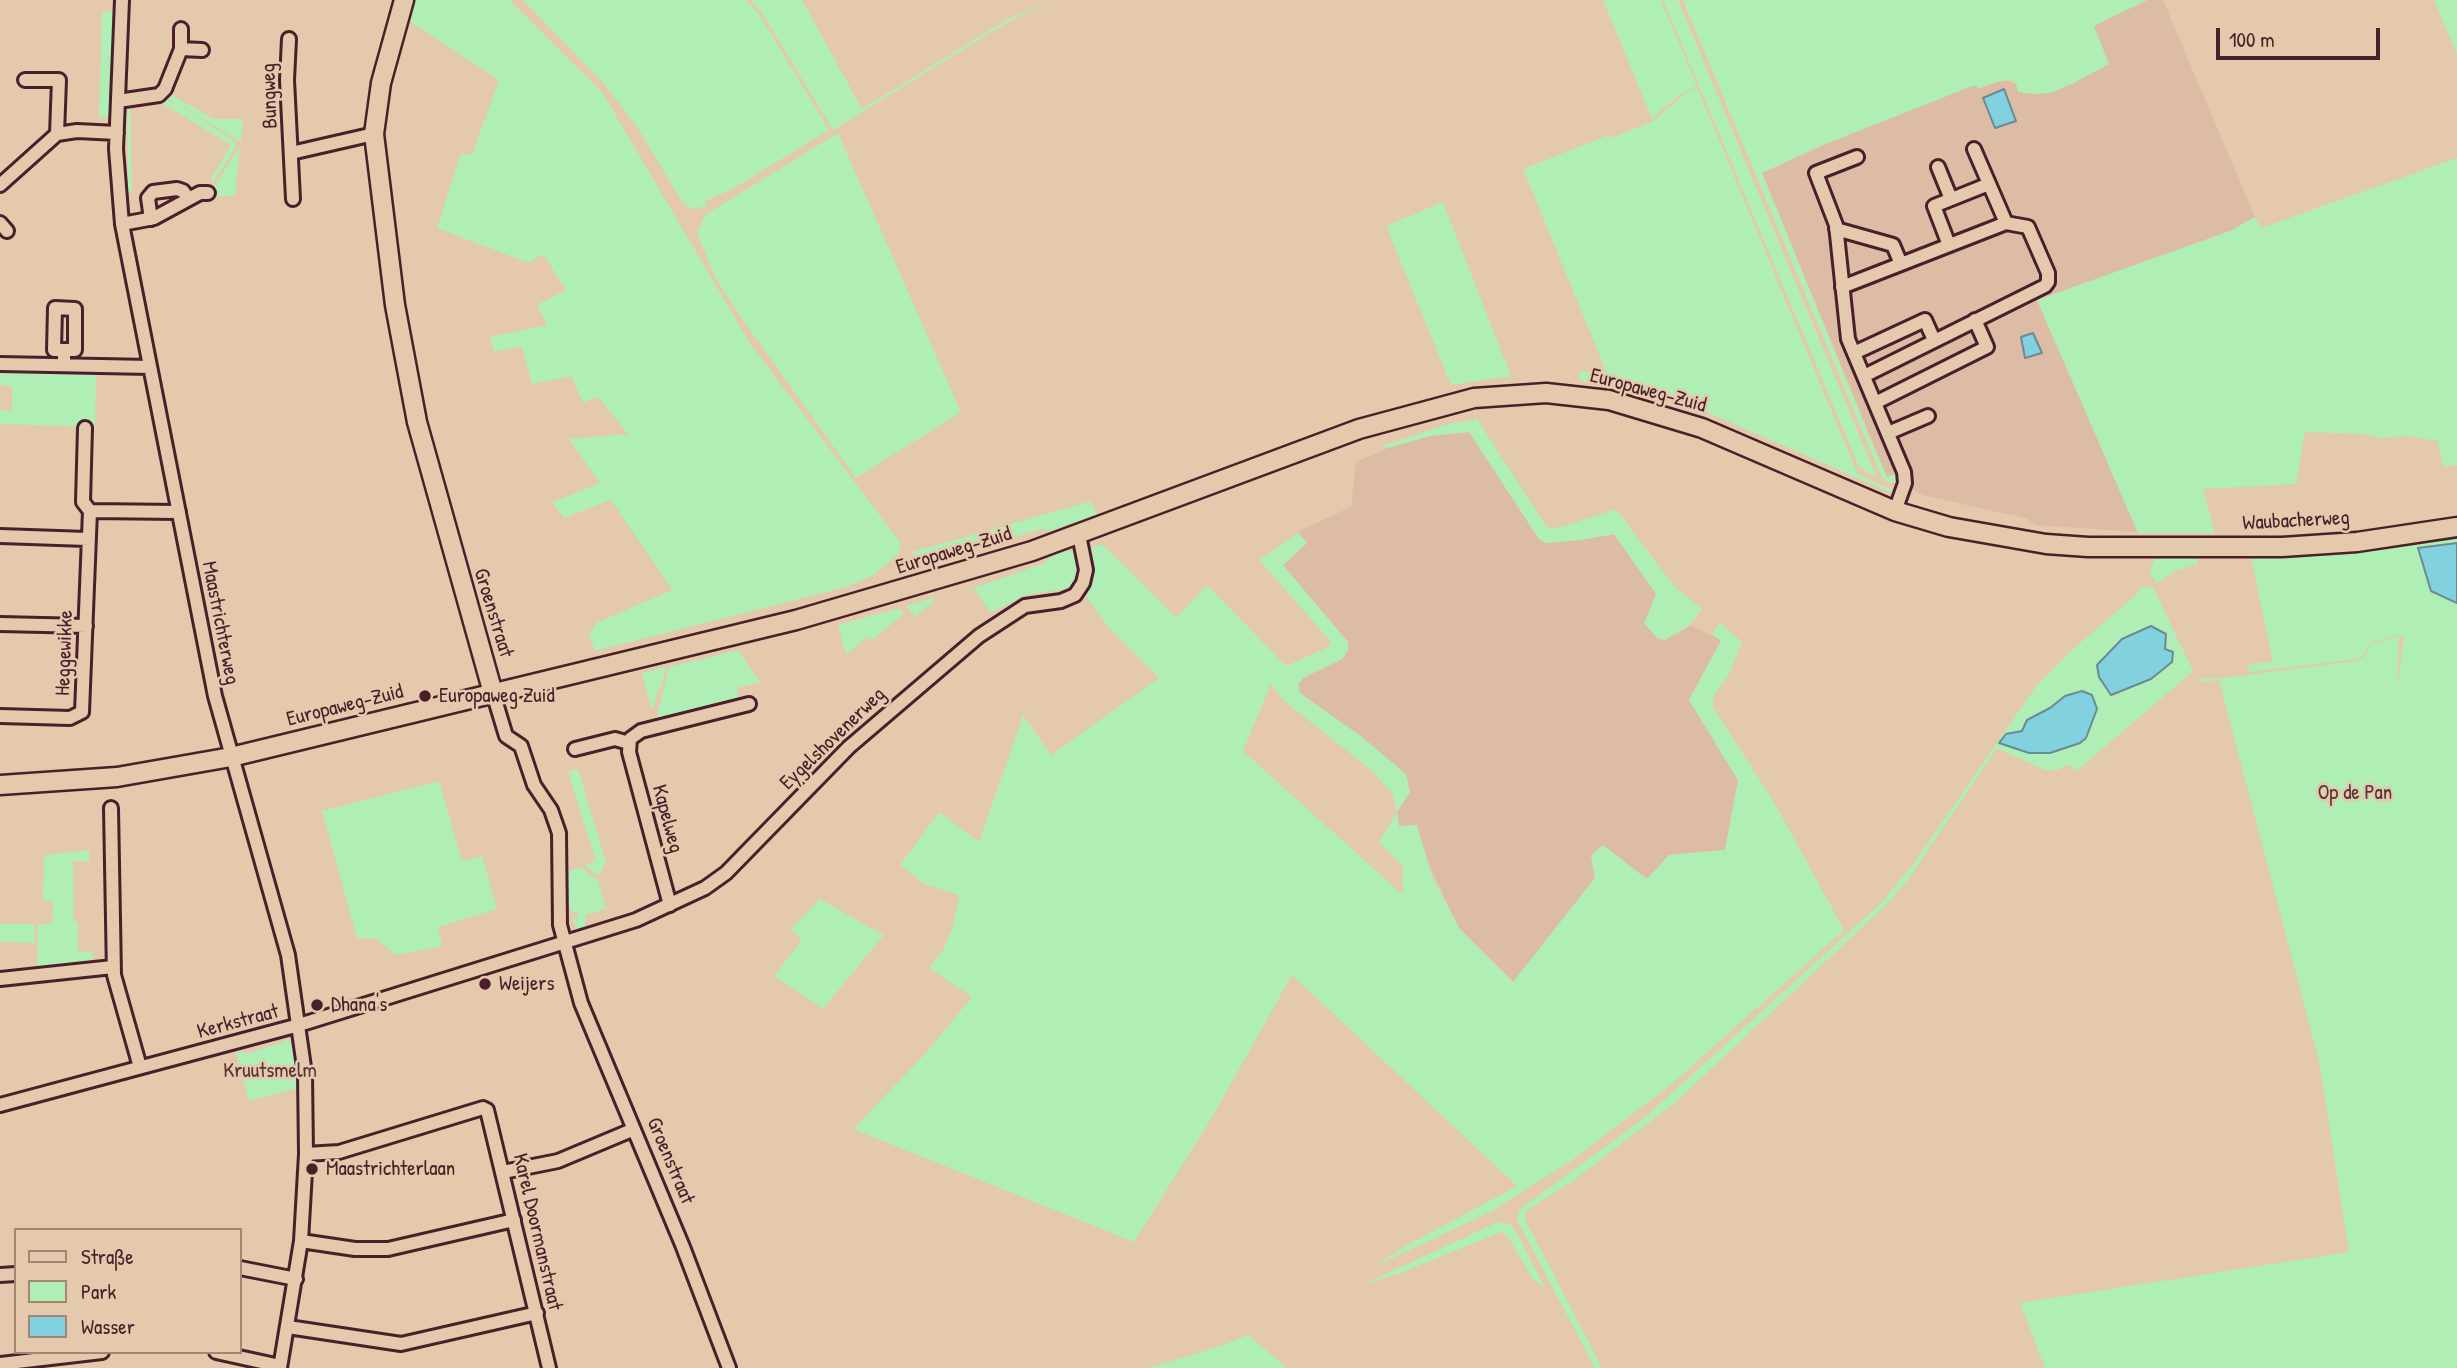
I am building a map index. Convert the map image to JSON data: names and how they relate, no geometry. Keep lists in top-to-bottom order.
{
  "streets": {
    "street": [
      "Bungweg",
      "Europaweg-Zuid",
      "Waubacherweg",
      "Groenstraat",
      "Maastrichterweg",
      "Heggewikke",
      "Eygelshovenerweg",
      "Kapelweg",
      "Kerkstraat",
      "Karel Doormanstraat"
    ]
  },
  "crossings": [
    ["Bungweg", "Groenstraat"],
    ["Europaweg-Zuid", "Waubacherweg"],
    ["Europaweg-Zuid", "Groenstraat"],
    ["Europaweg-Zuid", "Maastrichterweg"],
    ["Europaweg-Zuid", "Eygelshovenerweg"],
    ["Groenstraat", "Eygelshovenerweg"],
    ["Groenstraat", "Kerkstraat"],
    ["Maastrichterweg", "Kerkstraat"],
    ["Eygelshovenerweg", "Kapelweg"],
    ["Eygelshovenerweg", "Kerkstraat"]
  ],
  "parks": ["Op de Pan", "Kruutsmelm"],
  "places": [
    "Europaweg Zuid",
    "Weijers",
    "Dhana's",
    "Maastrichterlaan"
  ],
  "legend": ["Straße", "Park", "Wasser"],
  "scale_bar": "100 m"
}
